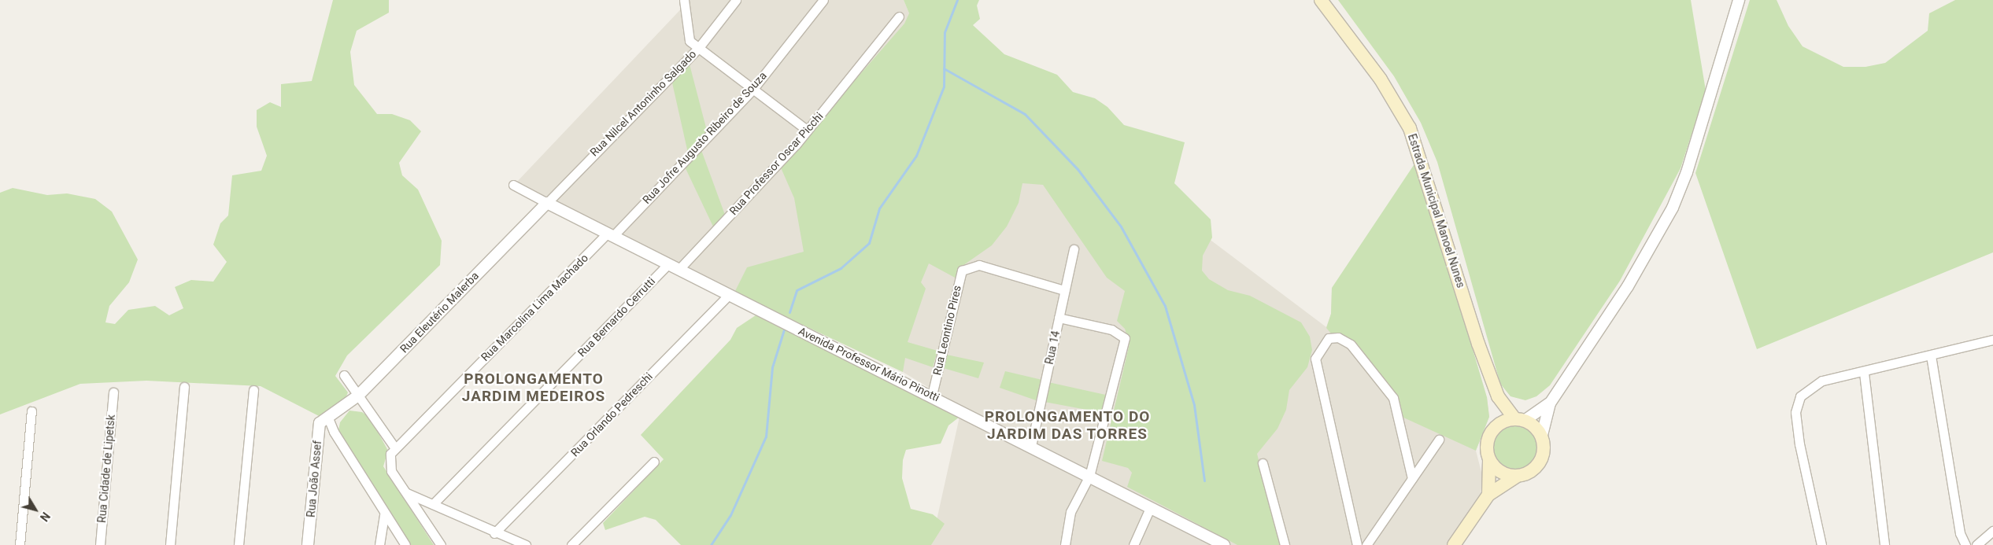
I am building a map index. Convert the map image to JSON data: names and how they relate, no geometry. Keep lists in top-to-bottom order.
{
  "streets": {
    "main road": ["Estrada Municipal Manoel Nunes"],
    "street": [
      "Rua Nilcel Antoninho Salgado",
      "Rua Jofre Augusto Ribeiro de Souza",
      "Rua Professor Oscar Picchi",
      "Rua Marcolina Lima Machado",
      "Rua Eleutério Malerba",
      "Rua Bernardo Cerrutti",
      "Rua Leontino Pires",
      "Rua 14",
      "Avenida Professor Mário Pinotti",
      "Rua Orlando Pedreschi",
      "Rua Cidade de Lipetsk",
      "Rua João Assef"
    ]
  },
  "crossings": [
    ["Rua Nilcel Antoninho Salgado", "Rua Eleutério Malerba"],
    ["Rua Nilcel Antoninho Salgado", "Avenida Professor Mário Pinotti"],
    ["Rua Jofre Augusto Ribeiro de Souza", "Rua Marcolina Lima Machado"],
    ["Rua Jofre Augusto Ribeiro de Souza", "Avenida Professor Mário Pinotti"],
    ["Rua Professor Oscar Picchi", "Avenida Professor Mário Pinotti"],
    ["Rua Marcolina Lima Machado", "Avenida Professor Mário Pinotti"],
    ["Rua Eleutério Malerba", "Avenida Professor Mário Pinotti"],
    ["Rua Eleutério Malerba", "Rua João Assef"],
    ["Rua Bernardo Cerrutti", "Avenida Professor Mário Pinotti"],
    ["Rua Leontino Pires", "Rua 14"],
    ["Rua Leontino Pires", "Avenida Professor Mário Pinotti"],
    ["Rua 14", "Avenida Professor Mário Pinotti"],
    ["Avenida Professor Mário Pinotti", "Rua Orlando Pedreschi"]
  ],
  "districts": ["PROLONGAMENTO JARDIM MEDEIROS", "PROLONGAMENTO DO JARDIM DAS TORRES"],
  "north": "bottom right"
}
